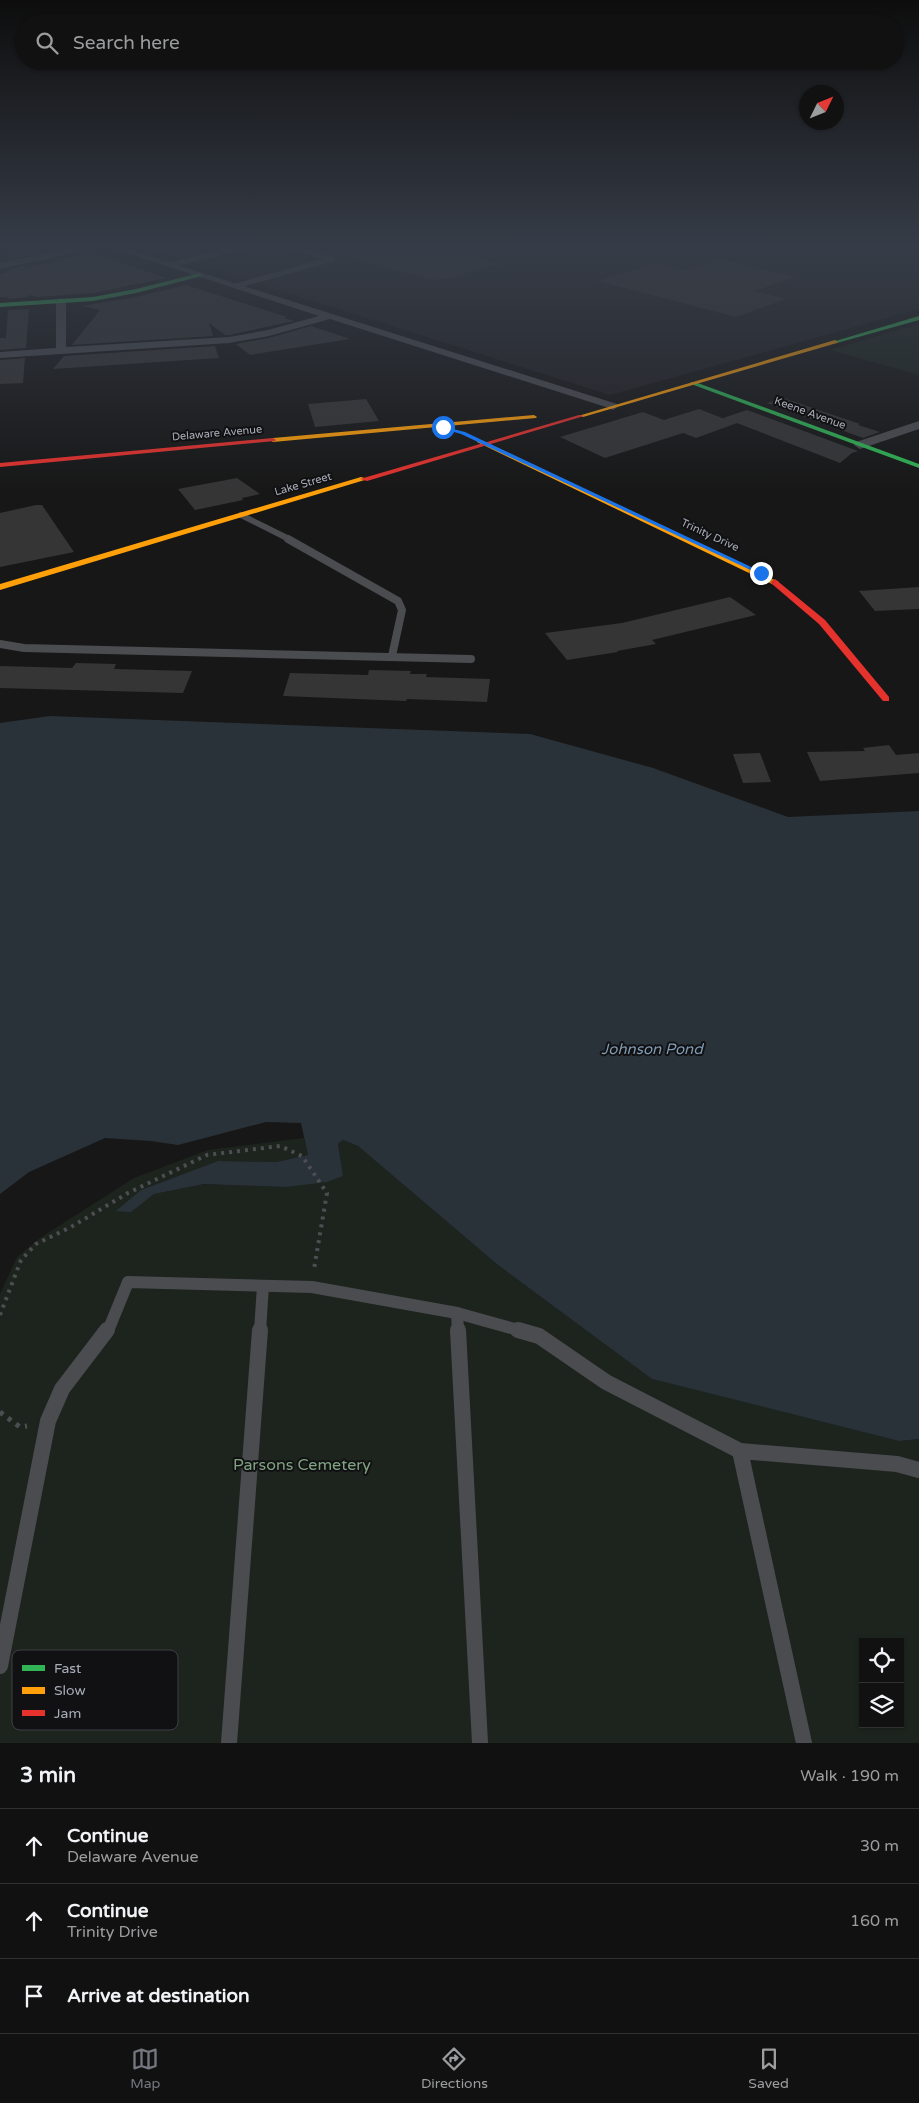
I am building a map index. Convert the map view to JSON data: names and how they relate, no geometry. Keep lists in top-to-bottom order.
{
  "streets": {
    "street": [
      "Keene Avenue",
      "Delaware Avenue",
      "Lake Street",
      "Trinity Drive"
    ]
  },
  "crossings": [
    ["Keene Avenue", "Lake Street"],
    ["Delaware Avenue", "Lake Street"],
    ["Delaware Avenue", "Trinity Drive"],
    ["Lake Street", "Trinity Drive"]
  ],
  "water": ["Johnson Pond"],
  "parks": ["Parsons Cemetery"],
  "legend": ["Fast", "Slow", "Jam"],
  "north": "top right",
  "page": {
    "search": "Search here",
    "heading": ["3 min", "Walk · 190 m"],
    "list": [
      ["Continue", "Delaware Avenue", "30 m"],
      ["Continue", "Trinity Drive", "160 m"],
      "Arrive at destination"
    ],
    "nav": ["Map", "Directions", "Saved"]
  }
}
